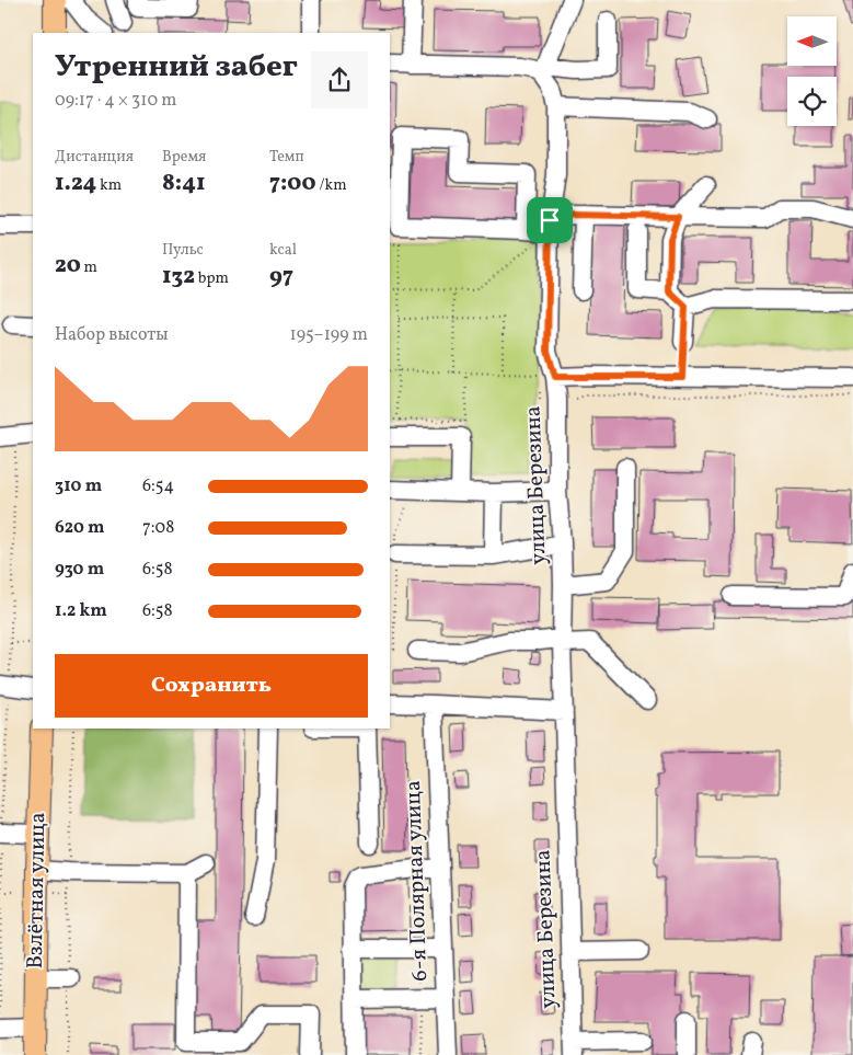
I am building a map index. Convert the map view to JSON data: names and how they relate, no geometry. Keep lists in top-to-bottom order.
{
  "streets": {
    "main road": ["Взлётная улица"],
    "street": ["улица Березина", "6-я Полярная улица"]
  },
  "north": "left",
  "page": {
    "heading": ["Утренний забег", "09:17 · 4 × 310 m"],
    "stats": [
      ["Дистанция", "1.24 km"],
      ["Время", "8:41"],
      ["Темп", "7:00 /km"],
      ["20 m"],
      ["Пульс", "132 bpm"],
      ["kcal", "97"]
    ],
    "chart": ["Набор высоты", "195–199 m"],
    "list": [
      {
        "name": "310 m",
        "note": "6:54"
      },
      {
        "name": "620 m",
        "note": "7:08"
      },
      {
        "name": "930 m",
        "note": "6:58"
      },
      {
        "name": "1.2 km",
        "note": "6:58"
      }
    ],
    "buttons": "Сохранить"
  }
}
